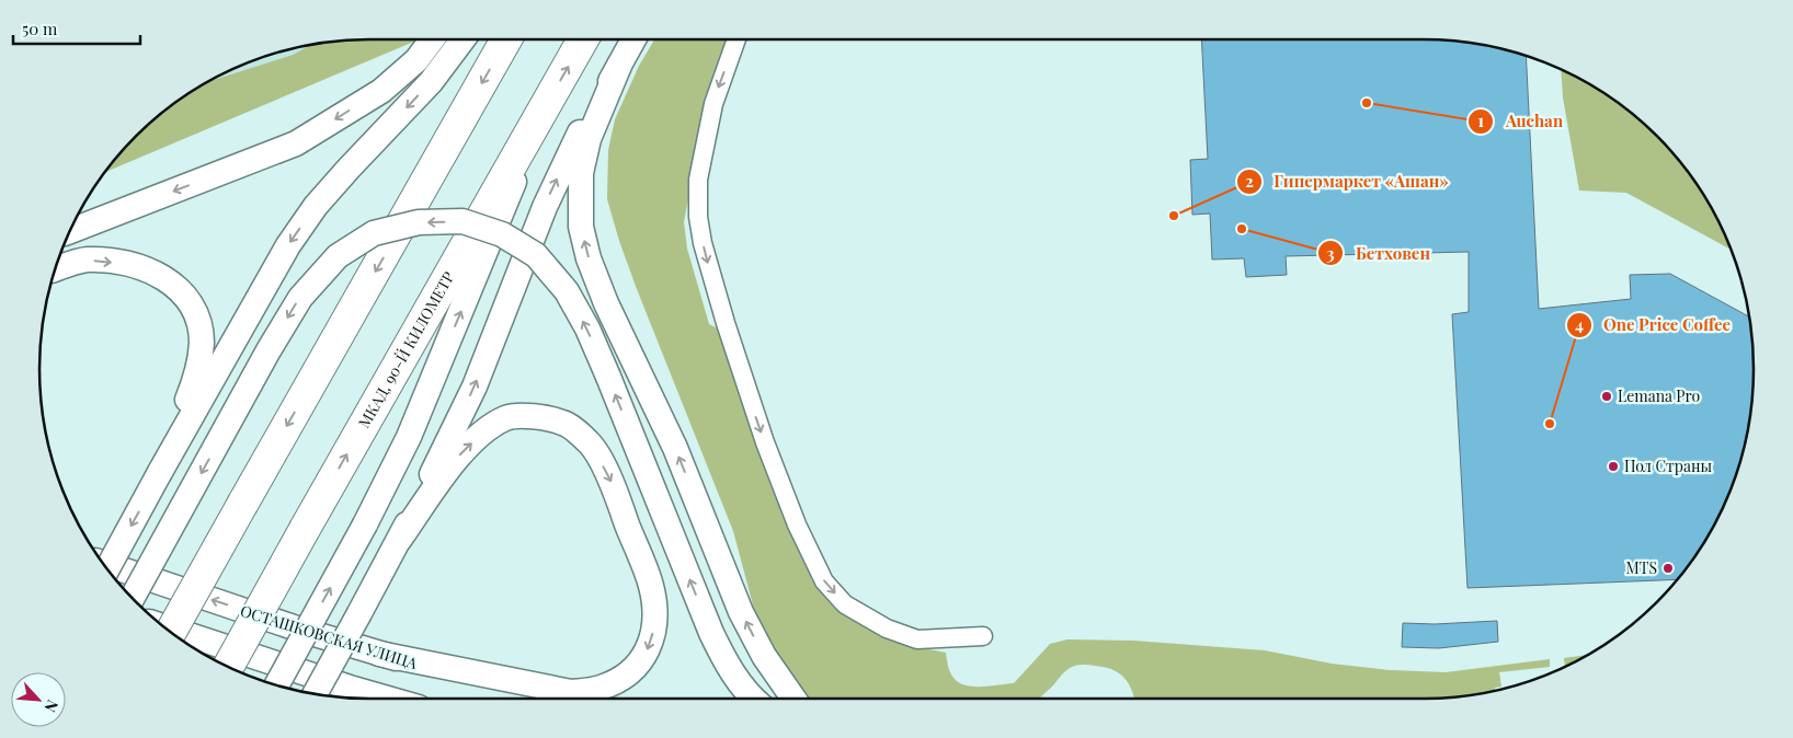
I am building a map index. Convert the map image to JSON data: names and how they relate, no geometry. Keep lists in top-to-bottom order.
{
  "streets": {
    "highway": ["МКАД, 90-Й КИЛОМЕТР"],
    "main road": ["ОСТАШКОВСКАЯ УЛИЦА"]
  },
  "places": [
    "Auchan",
    "Гипермаркет «Ашан»",
    "Бетховен",
    "Lemana Pro",
    "One Price Coffee",
    "Пол Страны",
    "MTS"
  ],
  "scale_bar": "50 m",
  "north": "bottom right"
}
